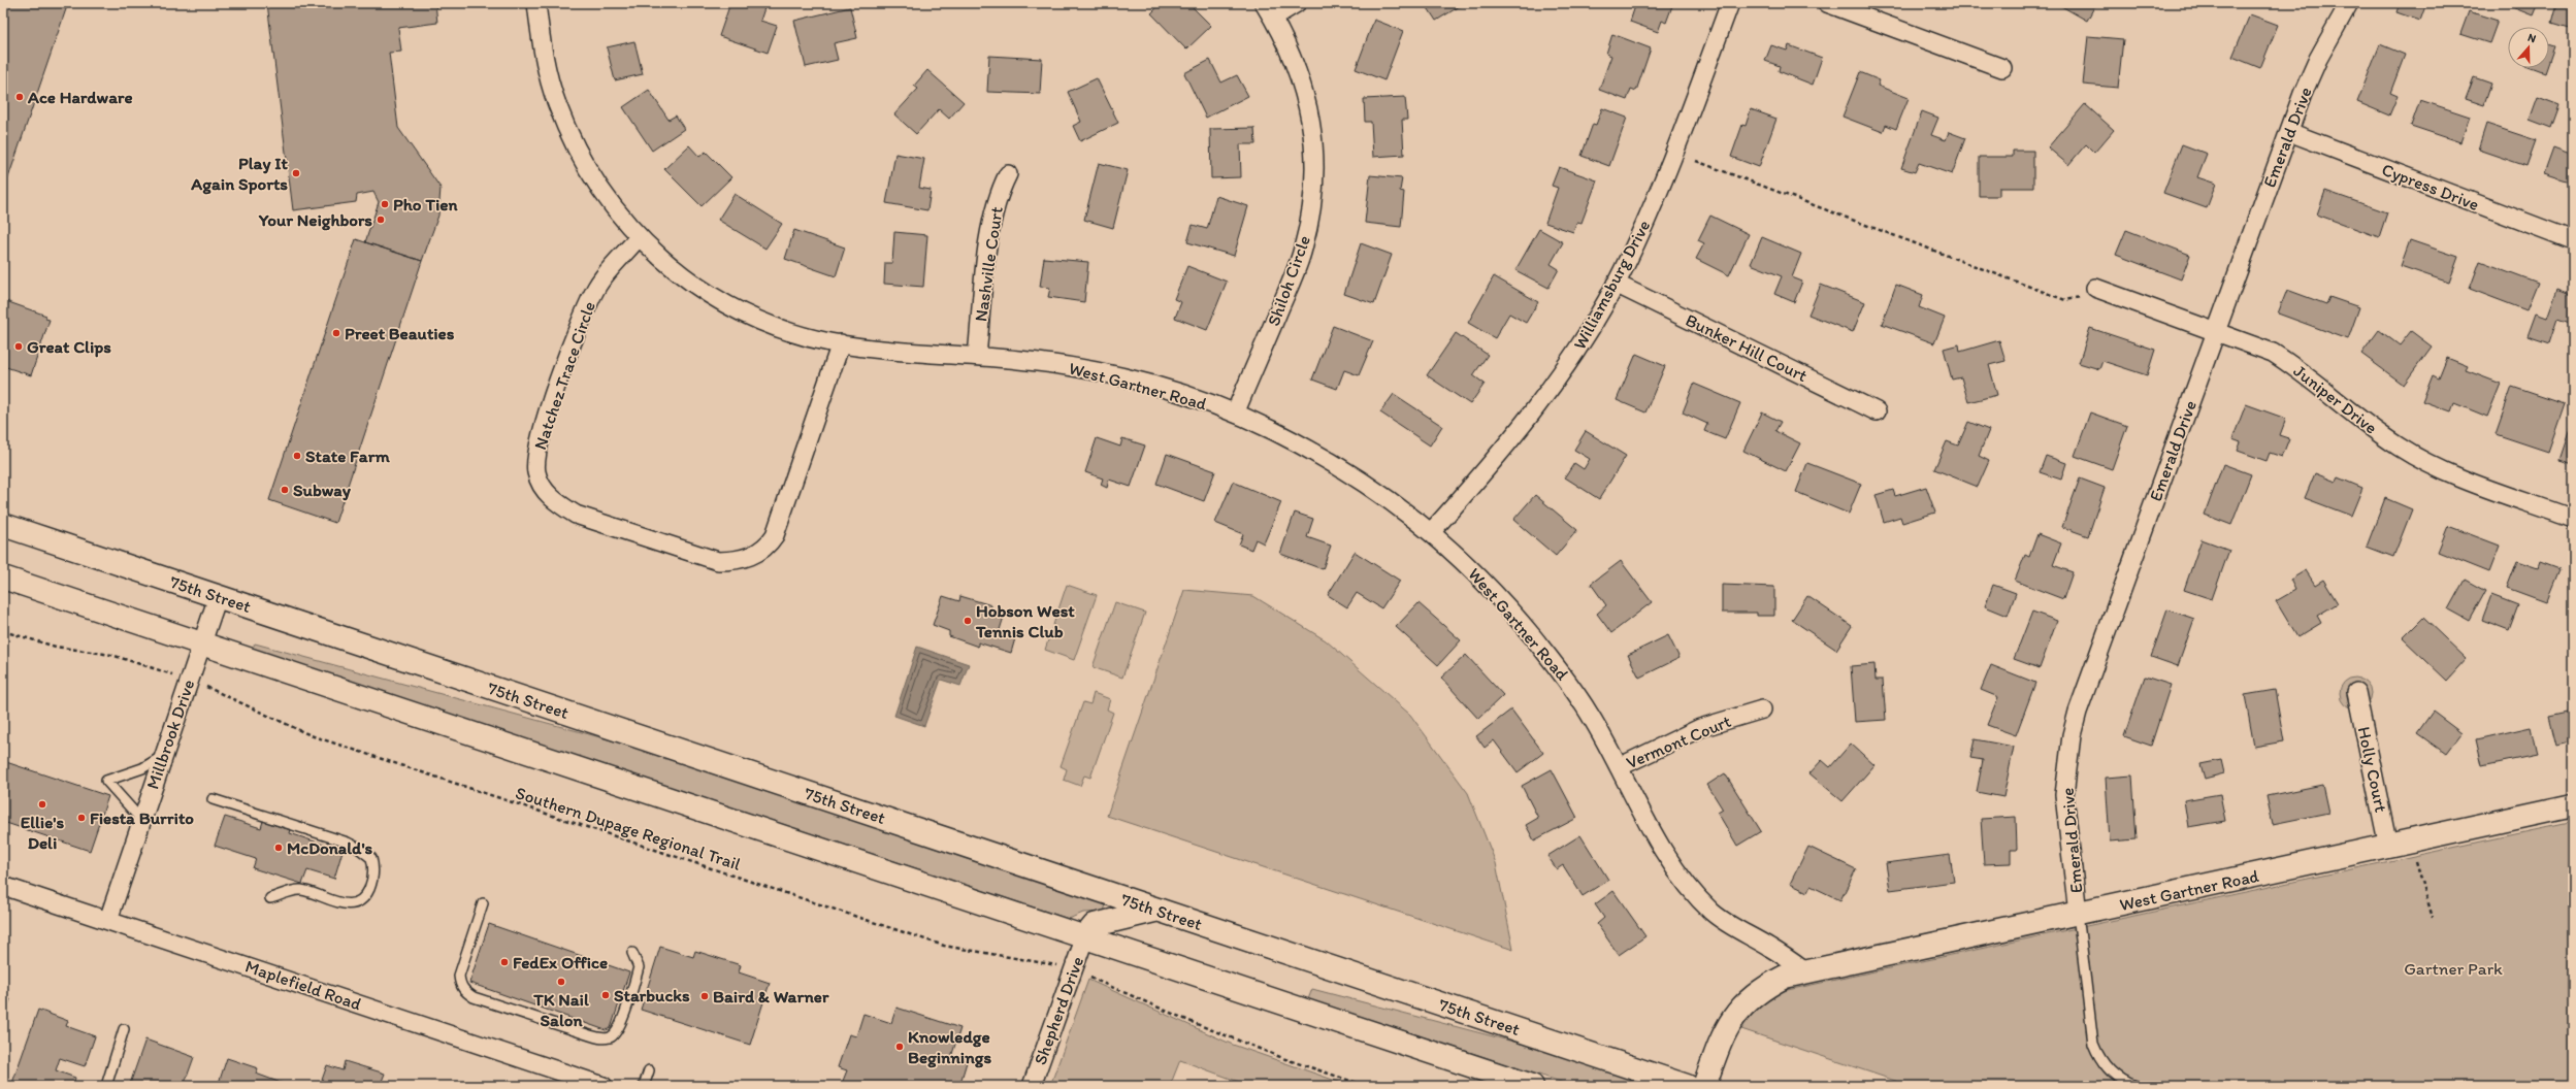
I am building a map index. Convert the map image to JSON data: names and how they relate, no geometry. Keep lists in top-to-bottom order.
{
  "streets": {
    "main road": ["West Gartner Road", "75th Street"],
    "street": [
      "Emerald Drive",
      "Cypress Drive",
      "Nashville Court",
      "Shiloh Circle",
      "Williamsburg Drive",
      "Bunker Hill Court",
      "Natchez Trace Circle",
      "Juniper Drive",
      "Millbrook Drive",
      "Vermont Court",
      "Holly Court",
      "Maplefield Road",
      "Shepherd Drive"
    ],
    "path": ["Southern Dupage Regional Trail"]
  },
  "crossings": [
    ["Emerald Drive", "Cypress Drive"],
    ["Emerald Drive", "West Gartner Road"],
    ["Emerald Drive", "Juniper Drive"],
    ["Nashville Court", "West Gartner Road"],
    ["Shiloh Circle", "West Gartner Road"],
    ["Williamsburg Drive", "Bunker Hill Court"],
    ["Williamsburg Drive", "West Gartner Road"],
    ["Natchez Trace Circle", "West Gartner Road"],
    ["West Gartner Road", "Vermont Court"],
    ["West Gartner Road", "Holly Court"],
    ["75th Street", "Millbrook Drive"],
    ["Millbrook Drive", "Maplefield Road"]
  ],
  "parks": ["Gartner Park"],
  "places": [
    "Ace Hardware",
    "Play It Again Sports",
    "Pho Tien",
    "Your Neighbors",
    "Preet Beauties",
    "Great Clips",
    "State Farm",
    "Subway",
    "Hobson West Tennis Club",
    "Ellie's Deli",
    "Fiesta Burrito",
    "McDonald's",
    "FedEx Office",
    "TK Nail Salon",
    "Starbucks",
    "Baird & Warner",
    "Knowledge Beginnings"
  ],
  "north": "top"
}
